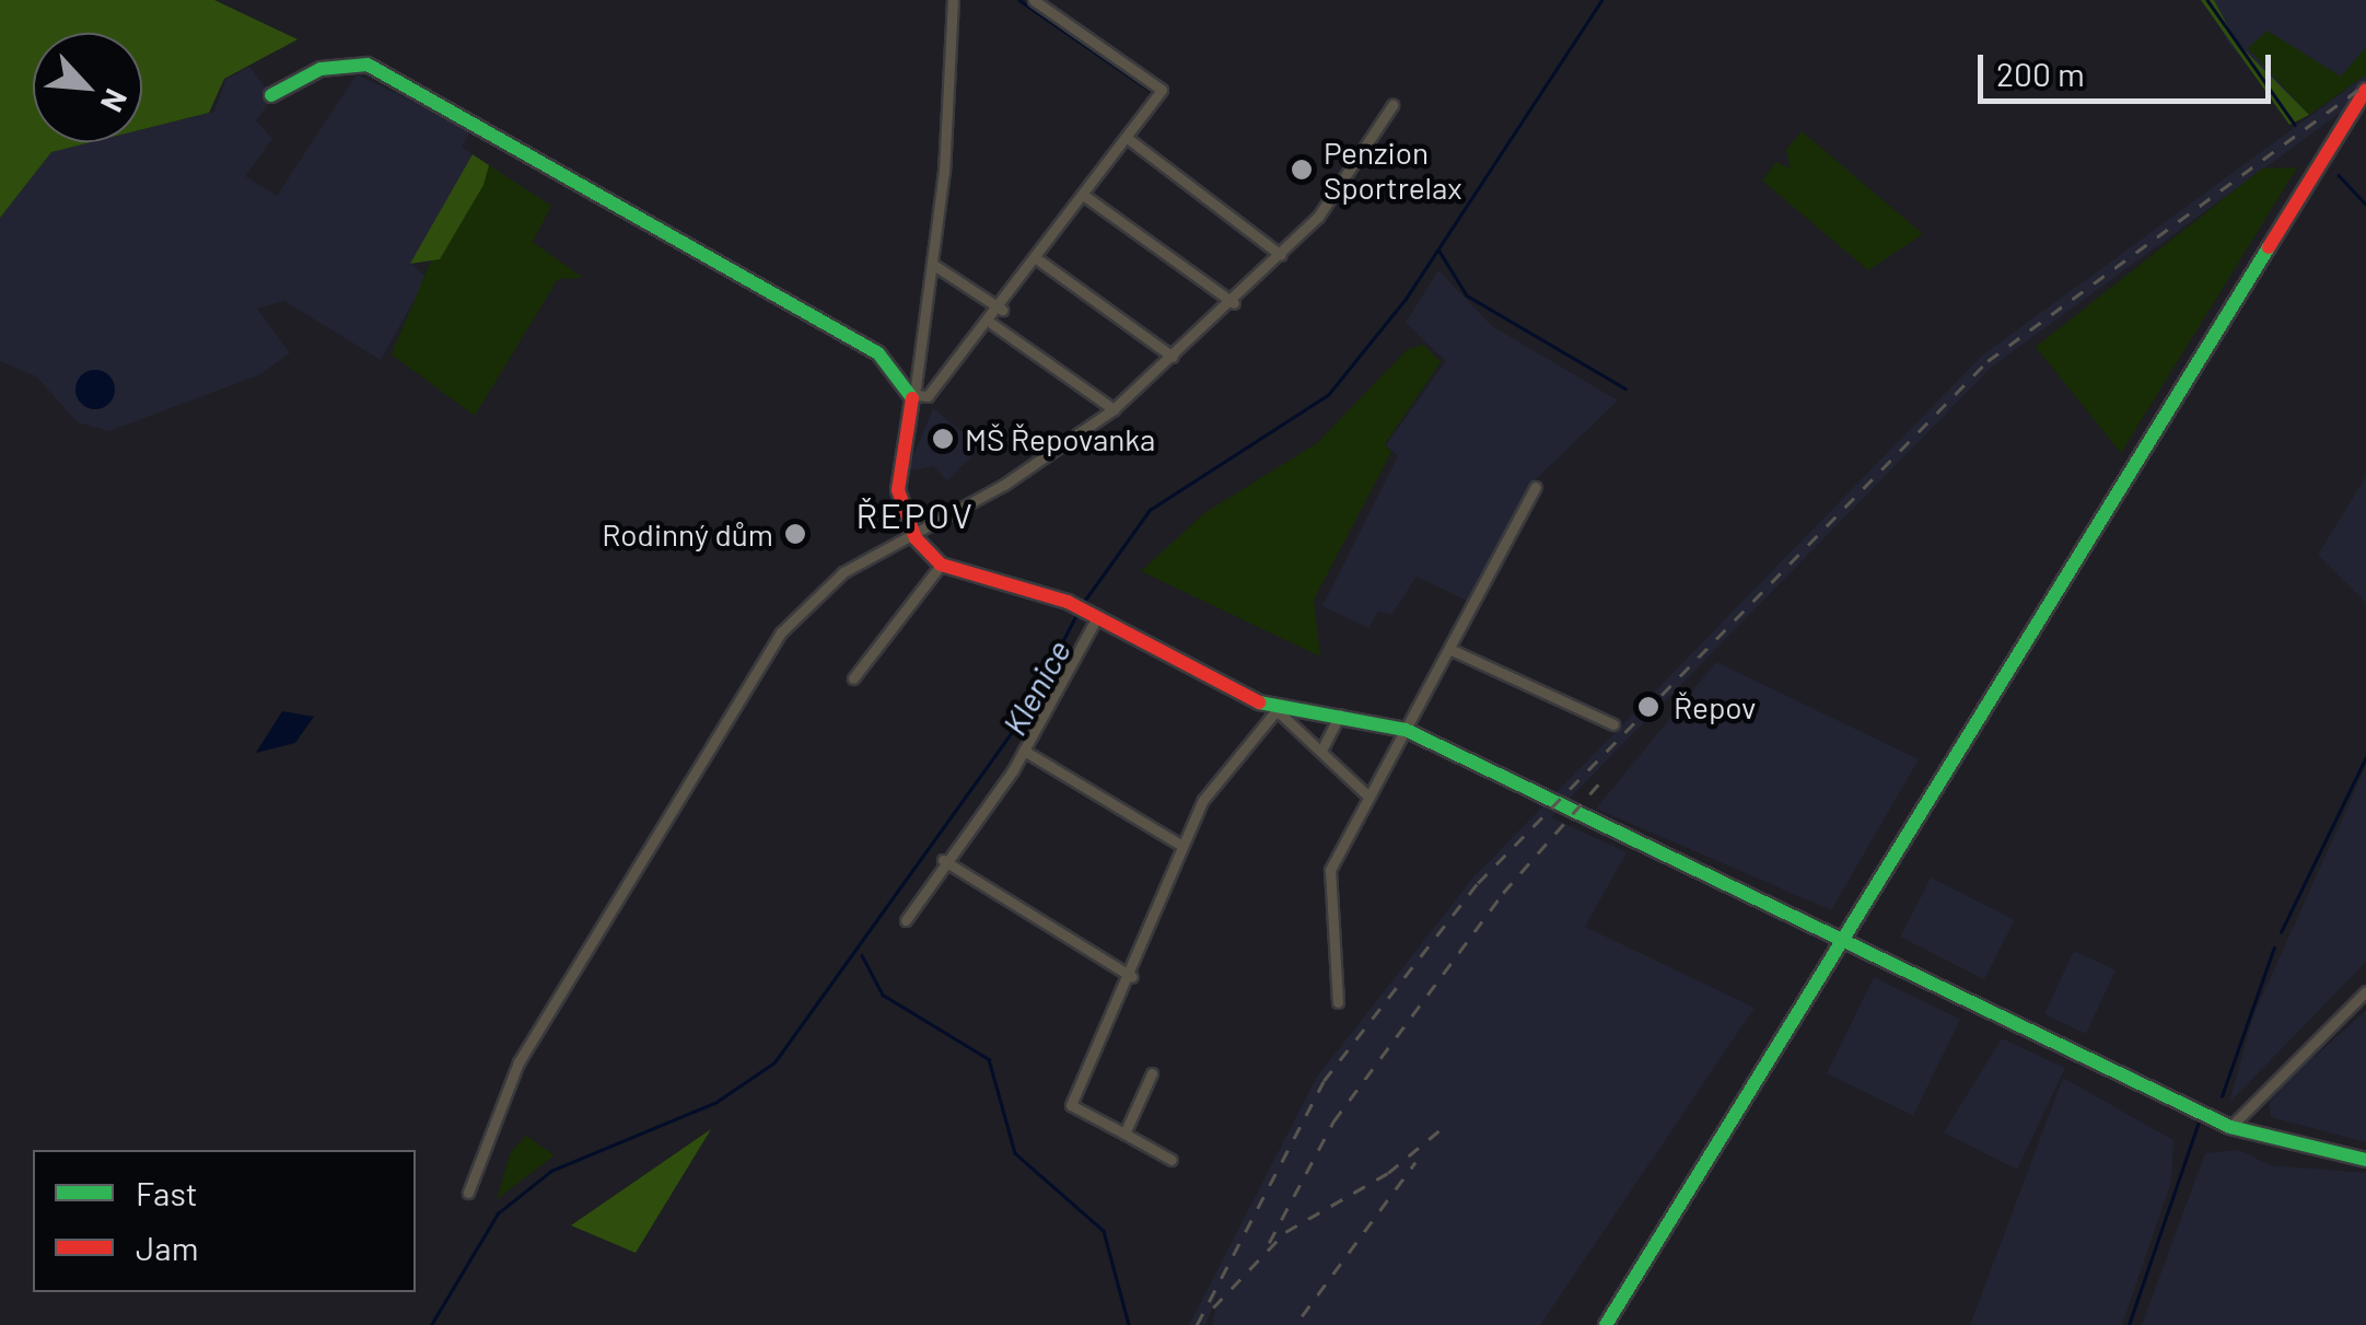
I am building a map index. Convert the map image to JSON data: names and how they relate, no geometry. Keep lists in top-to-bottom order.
{
  "districts": ["ŘEPOV"],
  "water": ["Klenice"],
  "places": [
    "Penzion Sportrelax",
    "MŠ Řepovanka",
    "Rodinný dům",
    "Řepov"
  ],
  "legend": ["Fast", "Jam"],
  "scale_bar": "200 m",
  "north": "bottom right"
}
